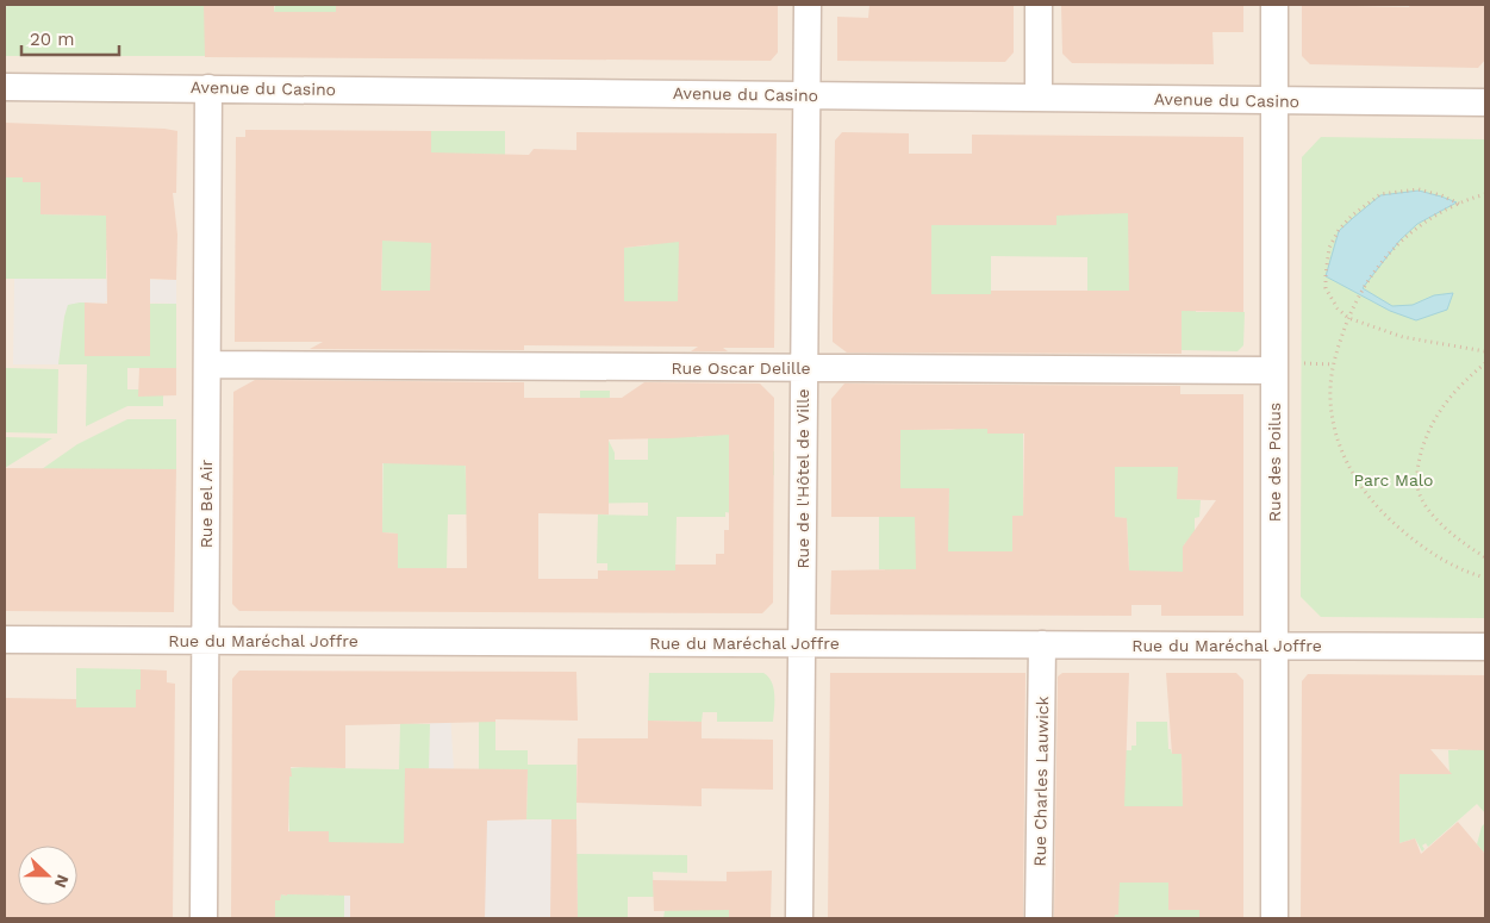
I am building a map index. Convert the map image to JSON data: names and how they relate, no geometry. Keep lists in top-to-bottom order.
{
  "streets": {
    "street": [
      "Avenue du Casino",
      "Rue Oscar Delille",
      "Rue des Poilus",
      "Rue de l'Hôtel de Ville",
      "Rue Bel Air",
      "Rue du Maréchal Joffre",
      "Rue Charles Lauwick"
    ]
  },
  "crossings": [
    ["Avenue du Casino", "Rue des Poilus"],
    ["Avenue du Casino", "Rue de l'Hôtel de Ville"],
    ["Avenue du Casino", "Rue Bel Air"],
    ["Rue Oscar Delille", "Rue des Poilus"],
    ["Rue Oscar Delille", "Rue de l'Hôtel de Ville"],
    ["Rue Oscar Delille", "Rue Bel Air"],
    ["Rue des Poilus", "Rue du Maréchal Joffre"],
    ["Rue de l'Hôtel de Ville", "Rue du Maréchal Joffre"],
    ["Rue Bel Air", "Rue du Maréchal Joffre"],
    ["Rue du Maréchal Joffre", "Rue Charles Lauwick"]
  ],
  "parks": ["Parc Malo"],
  "scale_bar": "20 m",
  "north": "right"
}
